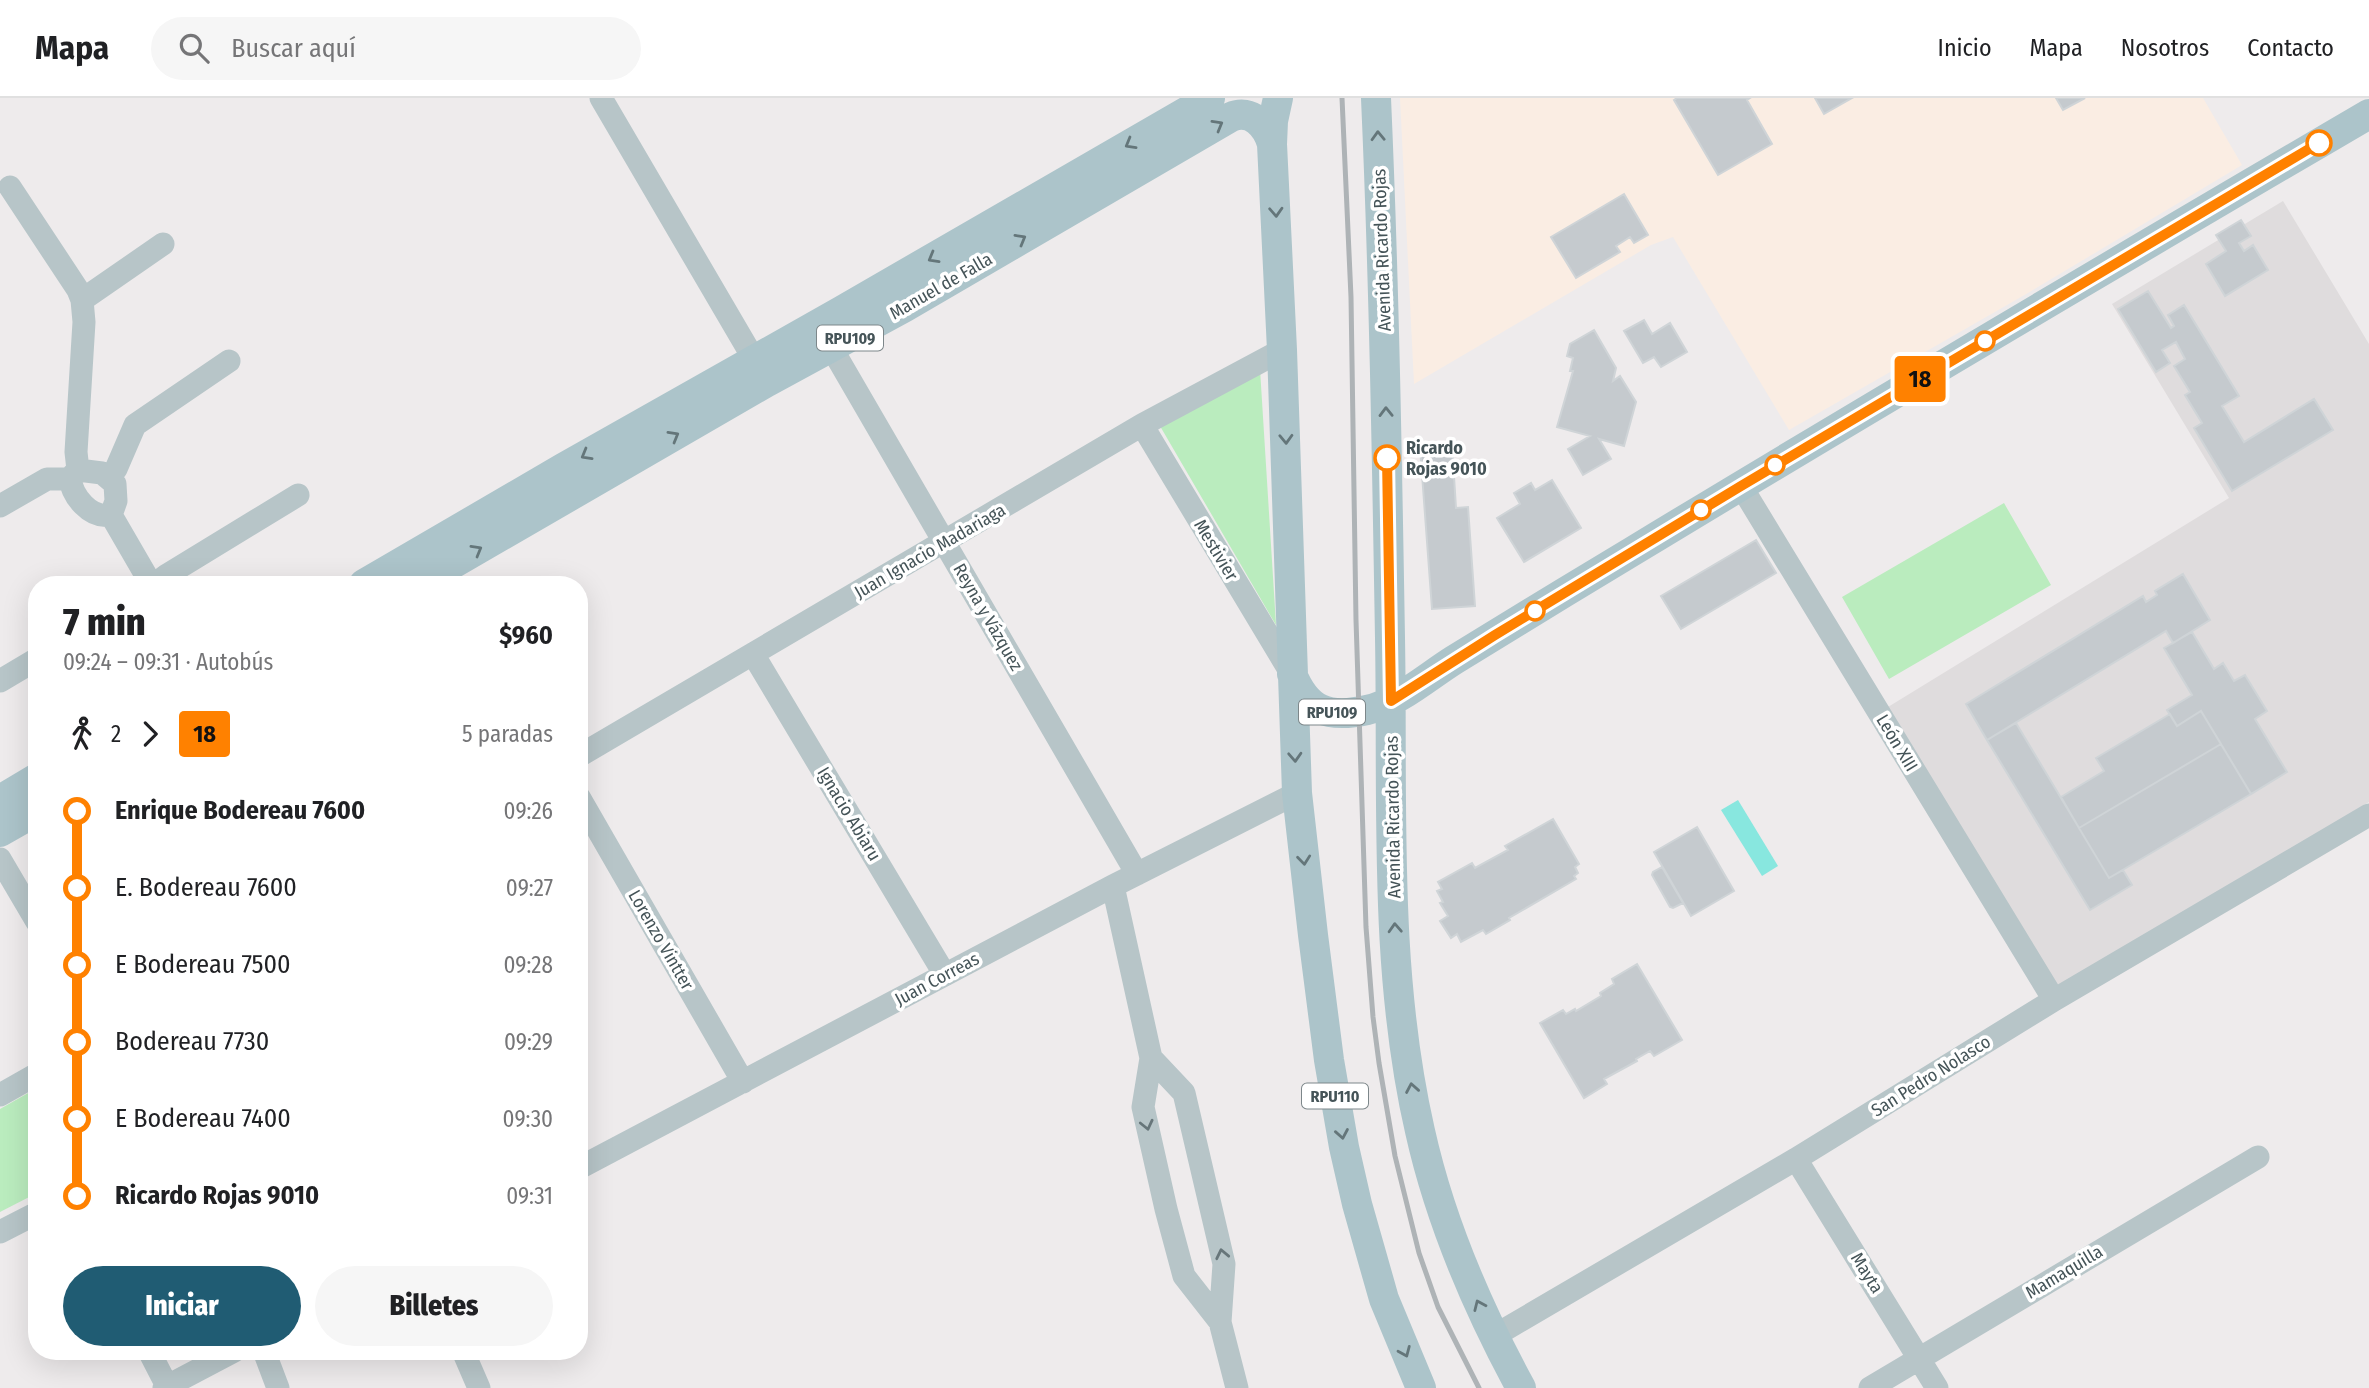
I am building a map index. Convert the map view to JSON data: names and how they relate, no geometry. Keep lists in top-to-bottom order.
{
  "streets": {
    "main road": [
      "Avenida Ricardo Rojas",
      "Manuel de Falla",
      "RPU109",
      "RPU110"
    ],
    "street": [
      "Mestivier",
      "Juan Ignacio Madariaga",
      "Reyna y Vázquez",
      "León XIII",
      "Ignacio Abiaru",
      "Lorenzo Vintter",
      "Juan Correas",
      "San Pedro Nolasco",
      "Mamaquilla",
      "Mayta"
    ]
  },
  "crossings": [
    ["Avenida Ricardo Rojas", "RPU109"],
    ["Avenida Ricardo Rojas", "San Pedro Nolasco"],
    ["Manuel de Falla", "RPU109"],
    ["Manuel de Falla", "Reyna y Vázquez"],
    ["RPU109", "Mestivier"],
    ["RPU109", "Juan Ignacio Madariaga"],
    ["RPU109", "León XIII"],
    ["RPU109", "RPU110"],
    ["Mestivier", "Juan Ignacio Madariaga"],
    ["Mestivier", "RPU110"],
    ["Juan Ignacio Madariaga", "Reyna y Vázquez"],
    ["Juan Ignacio Madariaga", "Ignacio Abiaru"],
    ["Reyna y Vázquez", "Juan Correas"],
    ["León XIII", "San Pedro Nolasco"],
    ["Ignacio Abiaru", "Juan Correas"],
    ["Lorenzo Vintter", "Juan Correas"],
    ["Juan Correas", "RPU110"],
    ["San Pedro Nolasco", "Mayta"],
    ["Mamaquilla", "Mayta"]
  ],
  "places": ["Ricardo Rojas 9010"],
  "lines": ["bus line 18"],
  "page": {
    "header": "Mapa",
    "search": "Buscar aquí",
    "nav": [
      "Inicio",
      "Mapa",
      "Nosotros",
      "Contacto"
    ],
    "on_map": "18",
    "heading": ["7 min", "09:24 – 09:31 · Autobús", "$960"],
    "legs": ["2", "18", "5 paradas"],
    "list": [
      {
        "name": "Enrique Bodereau 7600",
        "value": "09:26"
      },
      {
        "name": "E. Bodereau 7600",
        "value": "09:27"
      },
      {
        "name": "E Bodereau 7500",
        "value": "09:28"
      },
      {
        "name": "Bodereau 7730",
        "value": "09:29"
      },
      {
        "name": "E Bodereau 7400",
        "value": "09:30"
      },
      {
        "name": "Ricardo Rojas 9010",
        "value": "09:31"
      }
    ],
    "buttons": ["Iniciar", "Billetes"]
  }
}
